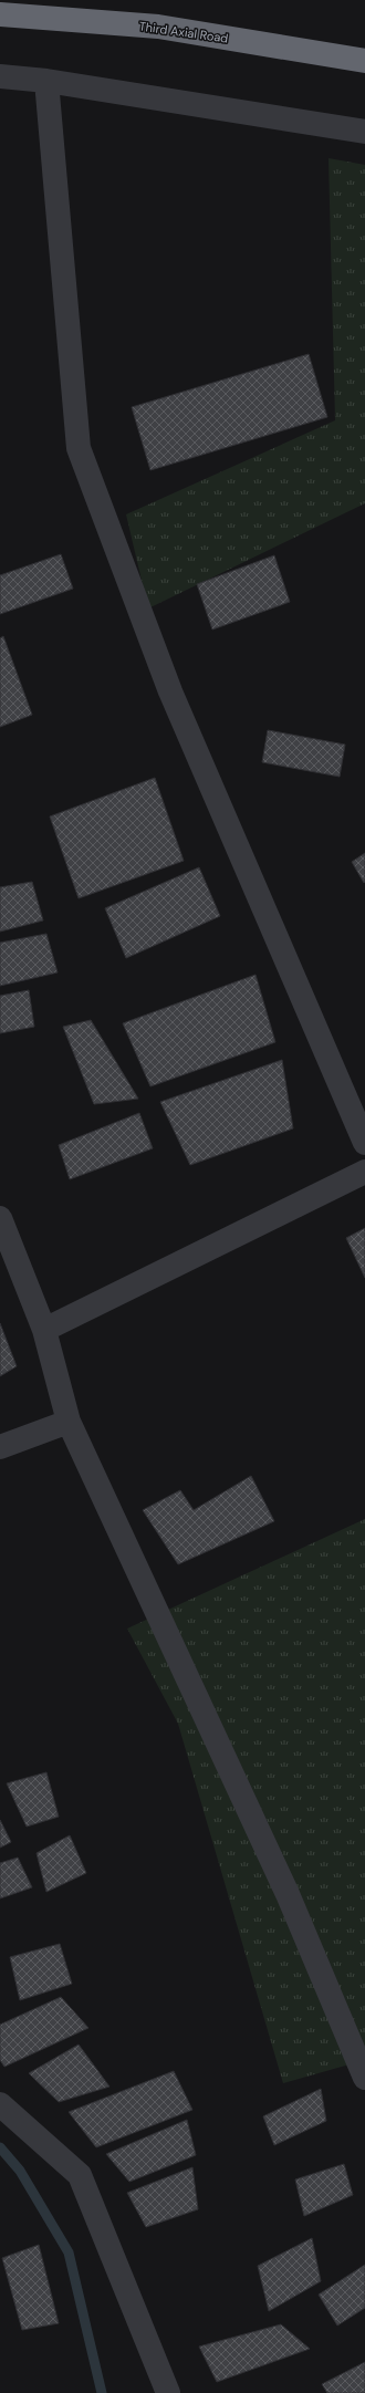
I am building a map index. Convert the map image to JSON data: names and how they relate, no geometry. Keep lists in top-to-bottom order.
{
  "streets": {
    "highway": ["Third Axial Road"]
  }
}
